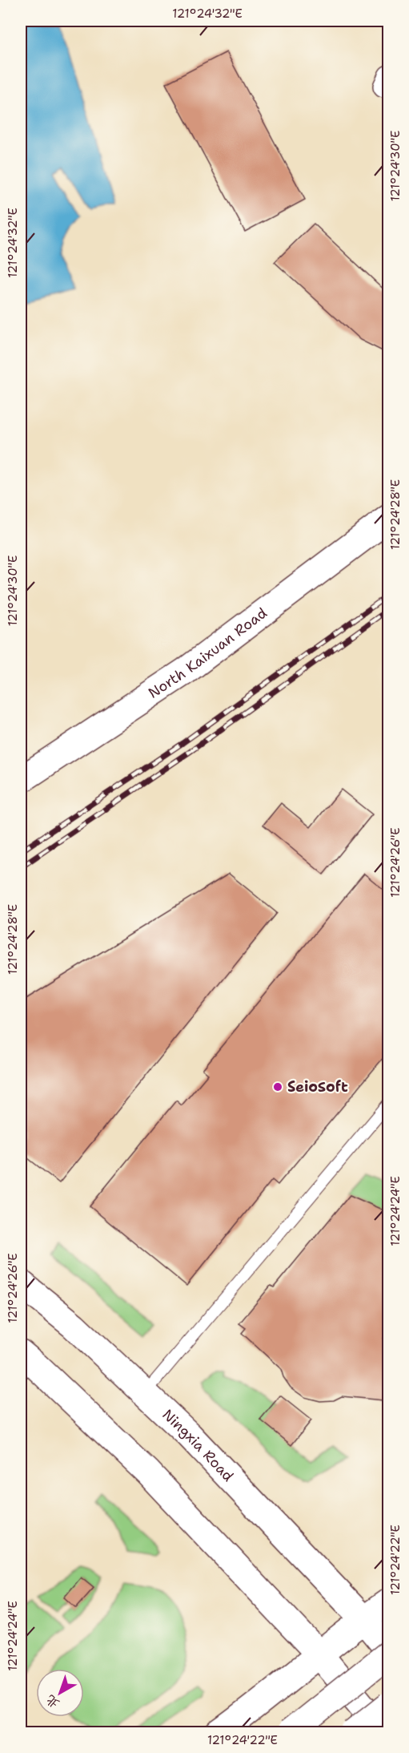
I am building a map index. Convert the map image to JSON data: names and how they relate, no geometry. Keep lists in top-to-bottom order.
{
  "streets": {
    "main road": ["North Kaixuan Road", "Ningxia Road"]
  },
  "places": ["SeioSoft"],
  "north": "bottom left",
  "coordinates": [
    "121°24'32\"E",
    "121°24'30\"E",
    "121°24'28\"E",
    "121°24'26\"E",
    "121°24'24\"E",
    "121°24'22\"E"
  ]
}
